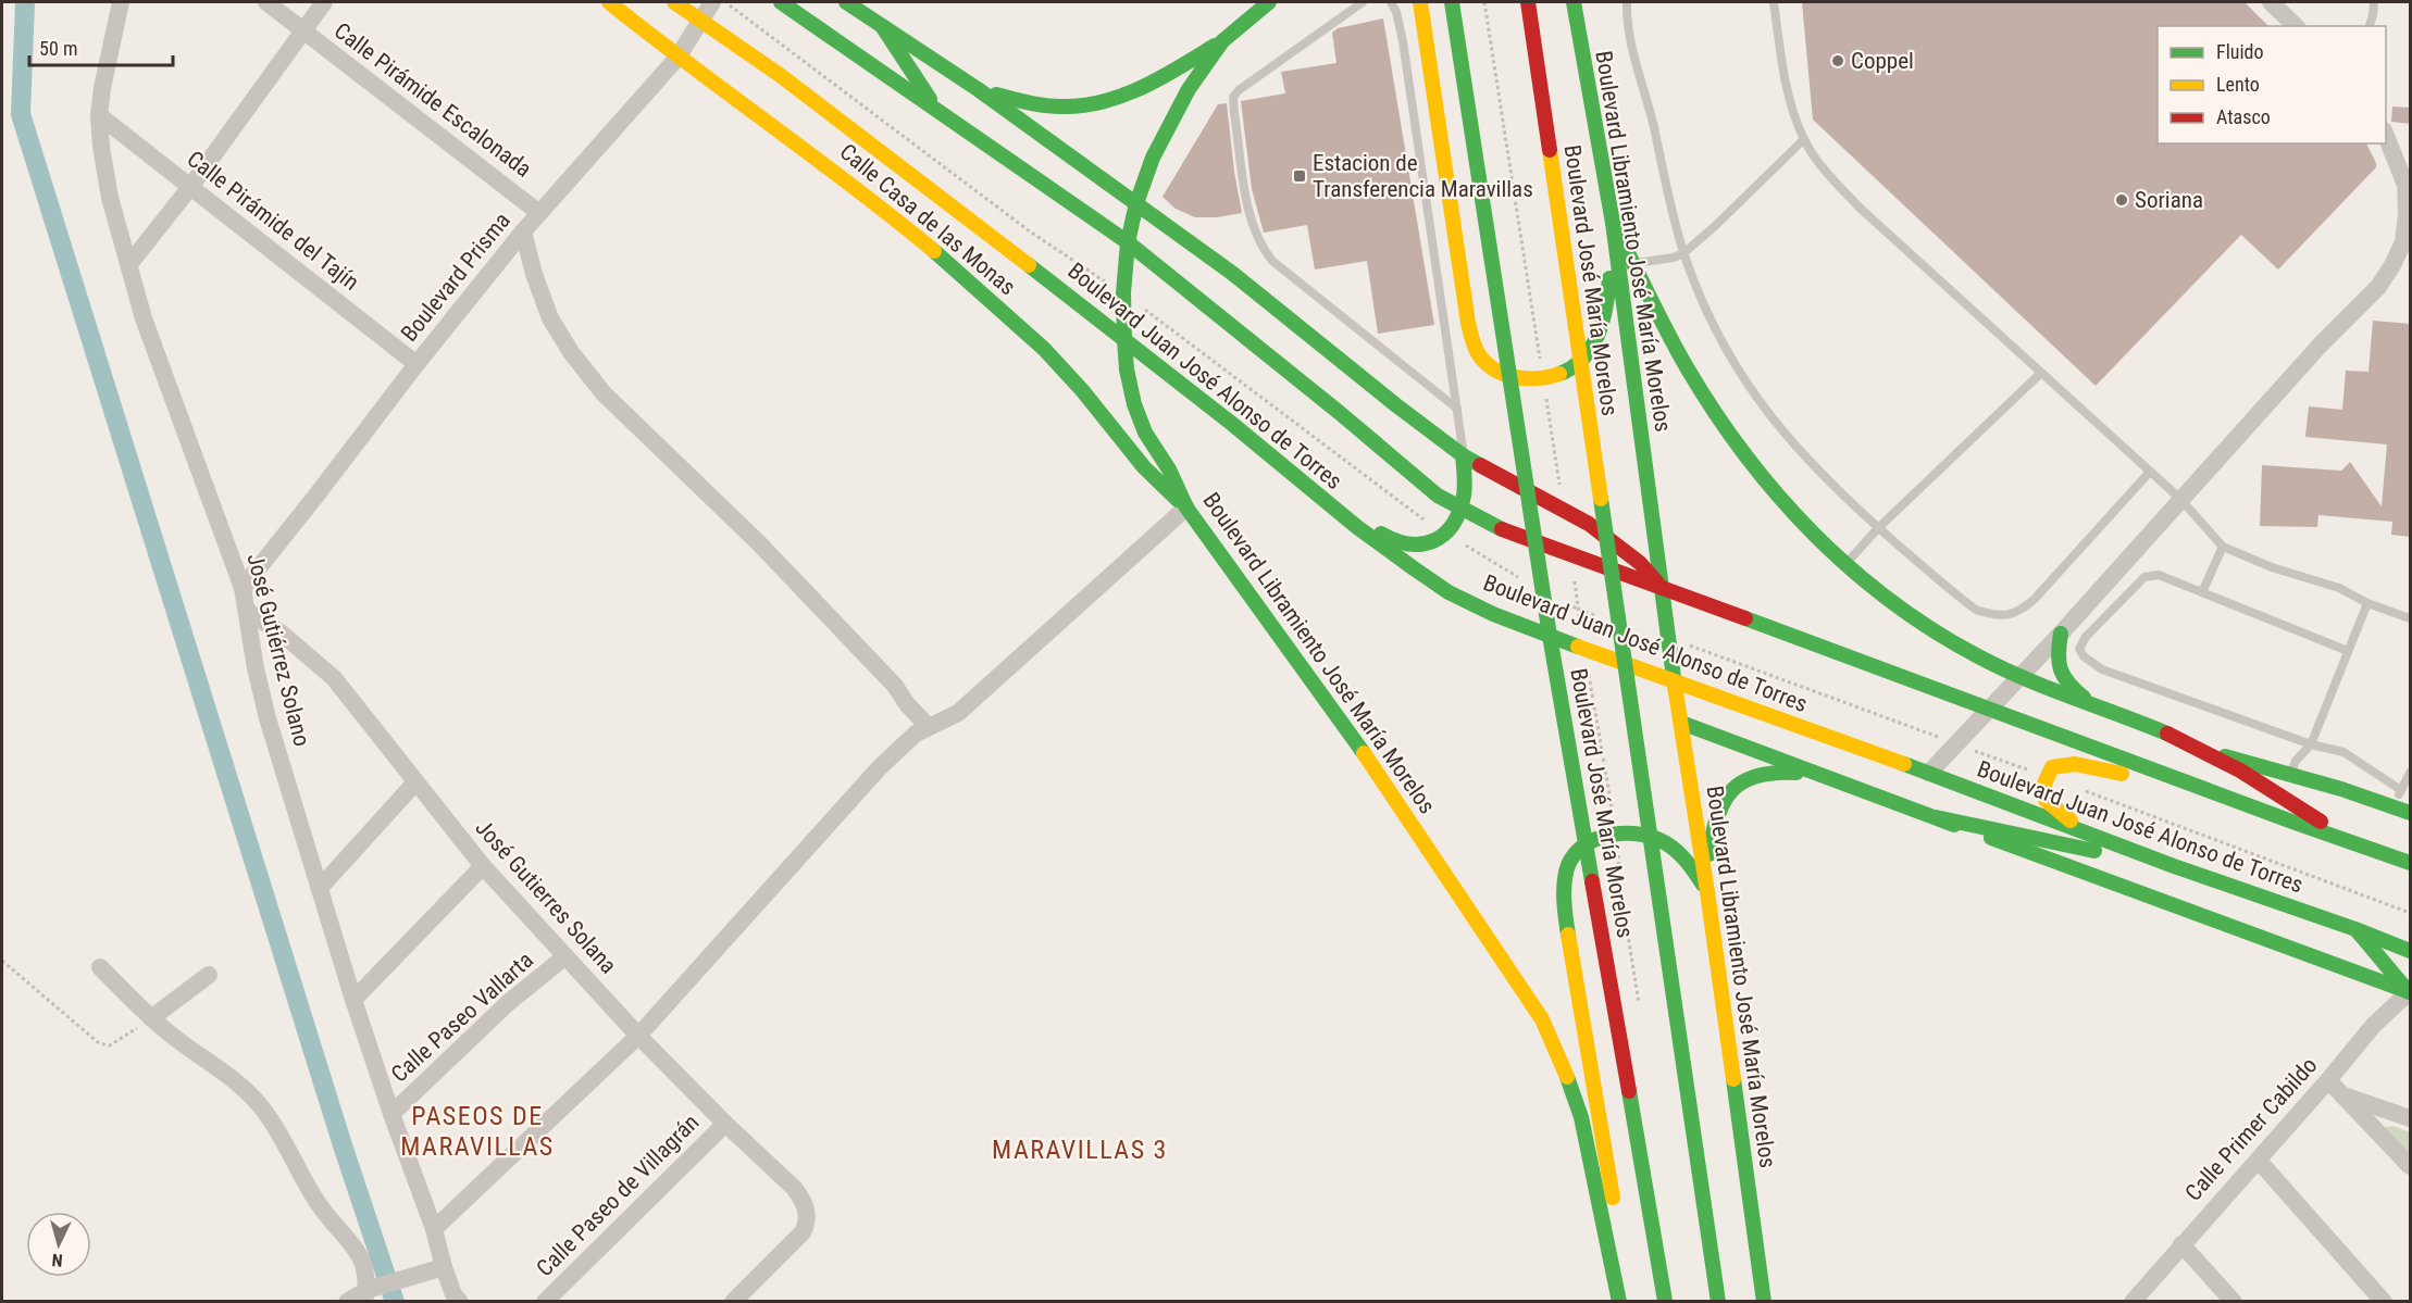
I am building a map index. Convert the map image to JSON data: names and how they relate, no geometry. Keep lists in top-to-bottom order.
{
  "streets": {
    "main road": [
      "Calle Casa de las Monas",
      "Boulevard Libramiento José María Morelos",
      "Boulevard José María Morelos",
      "Boulevard Juan José Alonso de Torres"
    ],
    "street": [
      "Calle Pirámide Escalonada",
      "Calle Pirámide del Tajín",
      "Boulevard Prisma",
      "José Gutiérrez Solano",
      "José Gutierres Solana",
      "Calle Paseo Vallarta",
      "Calle Primer Cabildo",
      "Calle Paseo de Villagrán"
    ]
  },
  "crossings": [
    ["Calle Pirámide Escalonada", "Boulevard Prisma"],
    ["Calle Casa de las Monas", "Boulevard Libramiento José María Morelos"],
    ["Calle Casa de las Monas", "Boulevard Prisma"],
    ["Calle Pirámide del Tajín", "Boulevard Prisma"],
    ["Calle Pirámide del Tajín", "José Gutiérrez Solano"],
    ["Boulevard Libramiento José María Morelos", "Boulevard Juan José Alonso de Torres"],
    ["Boulevard Prisma", "Boulevard Juan José Alonso de Torres"],
    ["Boulevard Prisma", "José Gutiérrez Solano"],
    ["José Gutiérrez Solano", "José Gutierres Solana"],
    ["José Gutiérrez Solano", "Calle Paseo Vallarta"],
    ["José Gutierres Solana", "Calle Paseo Vallarta"],
    ["José Gutierres Solana", "Calle Paseo de Villagrán"]
  ],
  "districts": ["PASEOS DE MARAVILLAS", "MARAVILLAS 3"],
  "places": {
    "other": ["Coppel", "Soriana"],
    "transit": ["Estacion de Transferencia Maravillas"]
  },
  "legend": ["Fluido", "Lento", "Atasco"],
  "scale_bar": "50 m",
  "north": "bottom"
}
